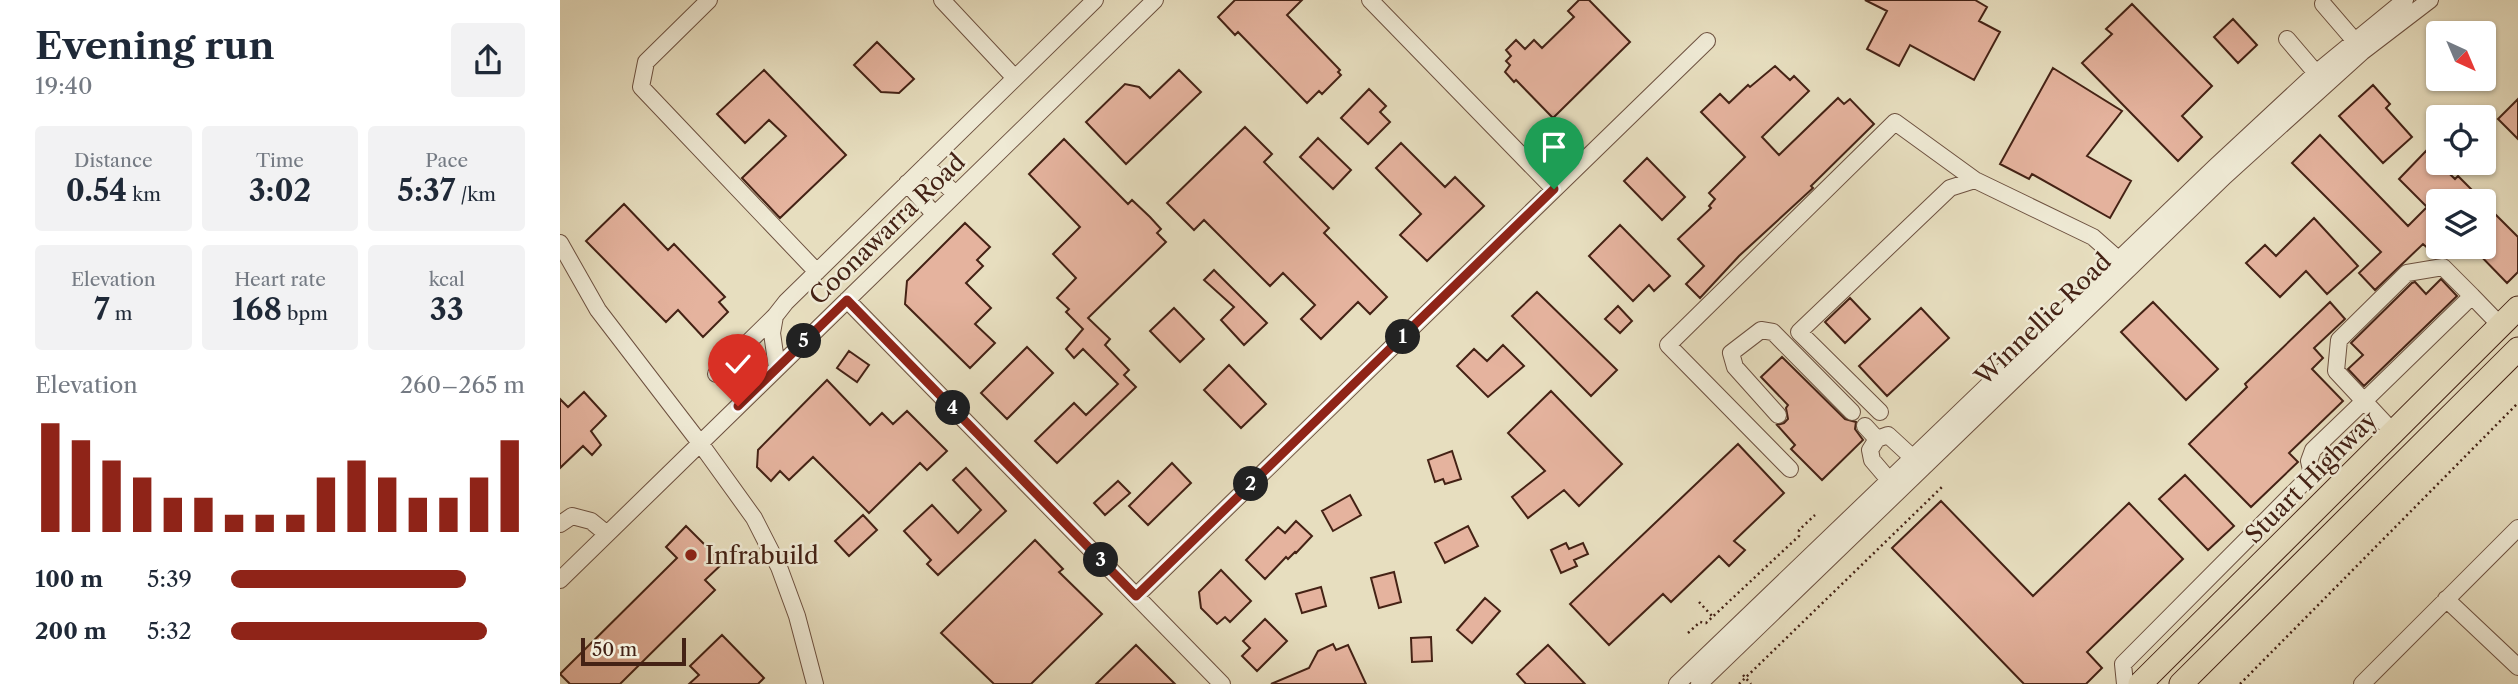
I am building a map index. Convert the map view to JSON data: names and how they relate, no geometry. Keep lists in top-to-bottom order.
{
  "streets": {
    "highway": ["Stuart Highway"],
    "street": ["Coonawarra Road", "Winnellie Road"]
  },
  "places": ["Infrabuild"],
  "scale_bar": "50 m",
  "north": "bottom right",
  "page": {
    "heading": ["Evening run", "19:40"],
    "stats": [
      ["Distance", "0.54 km"],
      ["Time", "3:02"],
      ["Pace", "5:37 /km"],
      ["Elevation", "7 m"],
      ["Heart rate", "168 bpm"],
      ["kcal", "33"]
    ],
    "pins": [
      "1",
      "5",
      "4",
      "2",
      "3"
    ],
    "chart": ["Elevation", "260–265 m"],
    "list": [
      {
        "name": "100 m",
        "note": "5:39"
      },
      {
        "name": "200 m",
        "note": "5:32"
      }
    ],
    "scale": "50 m"
  }
}
